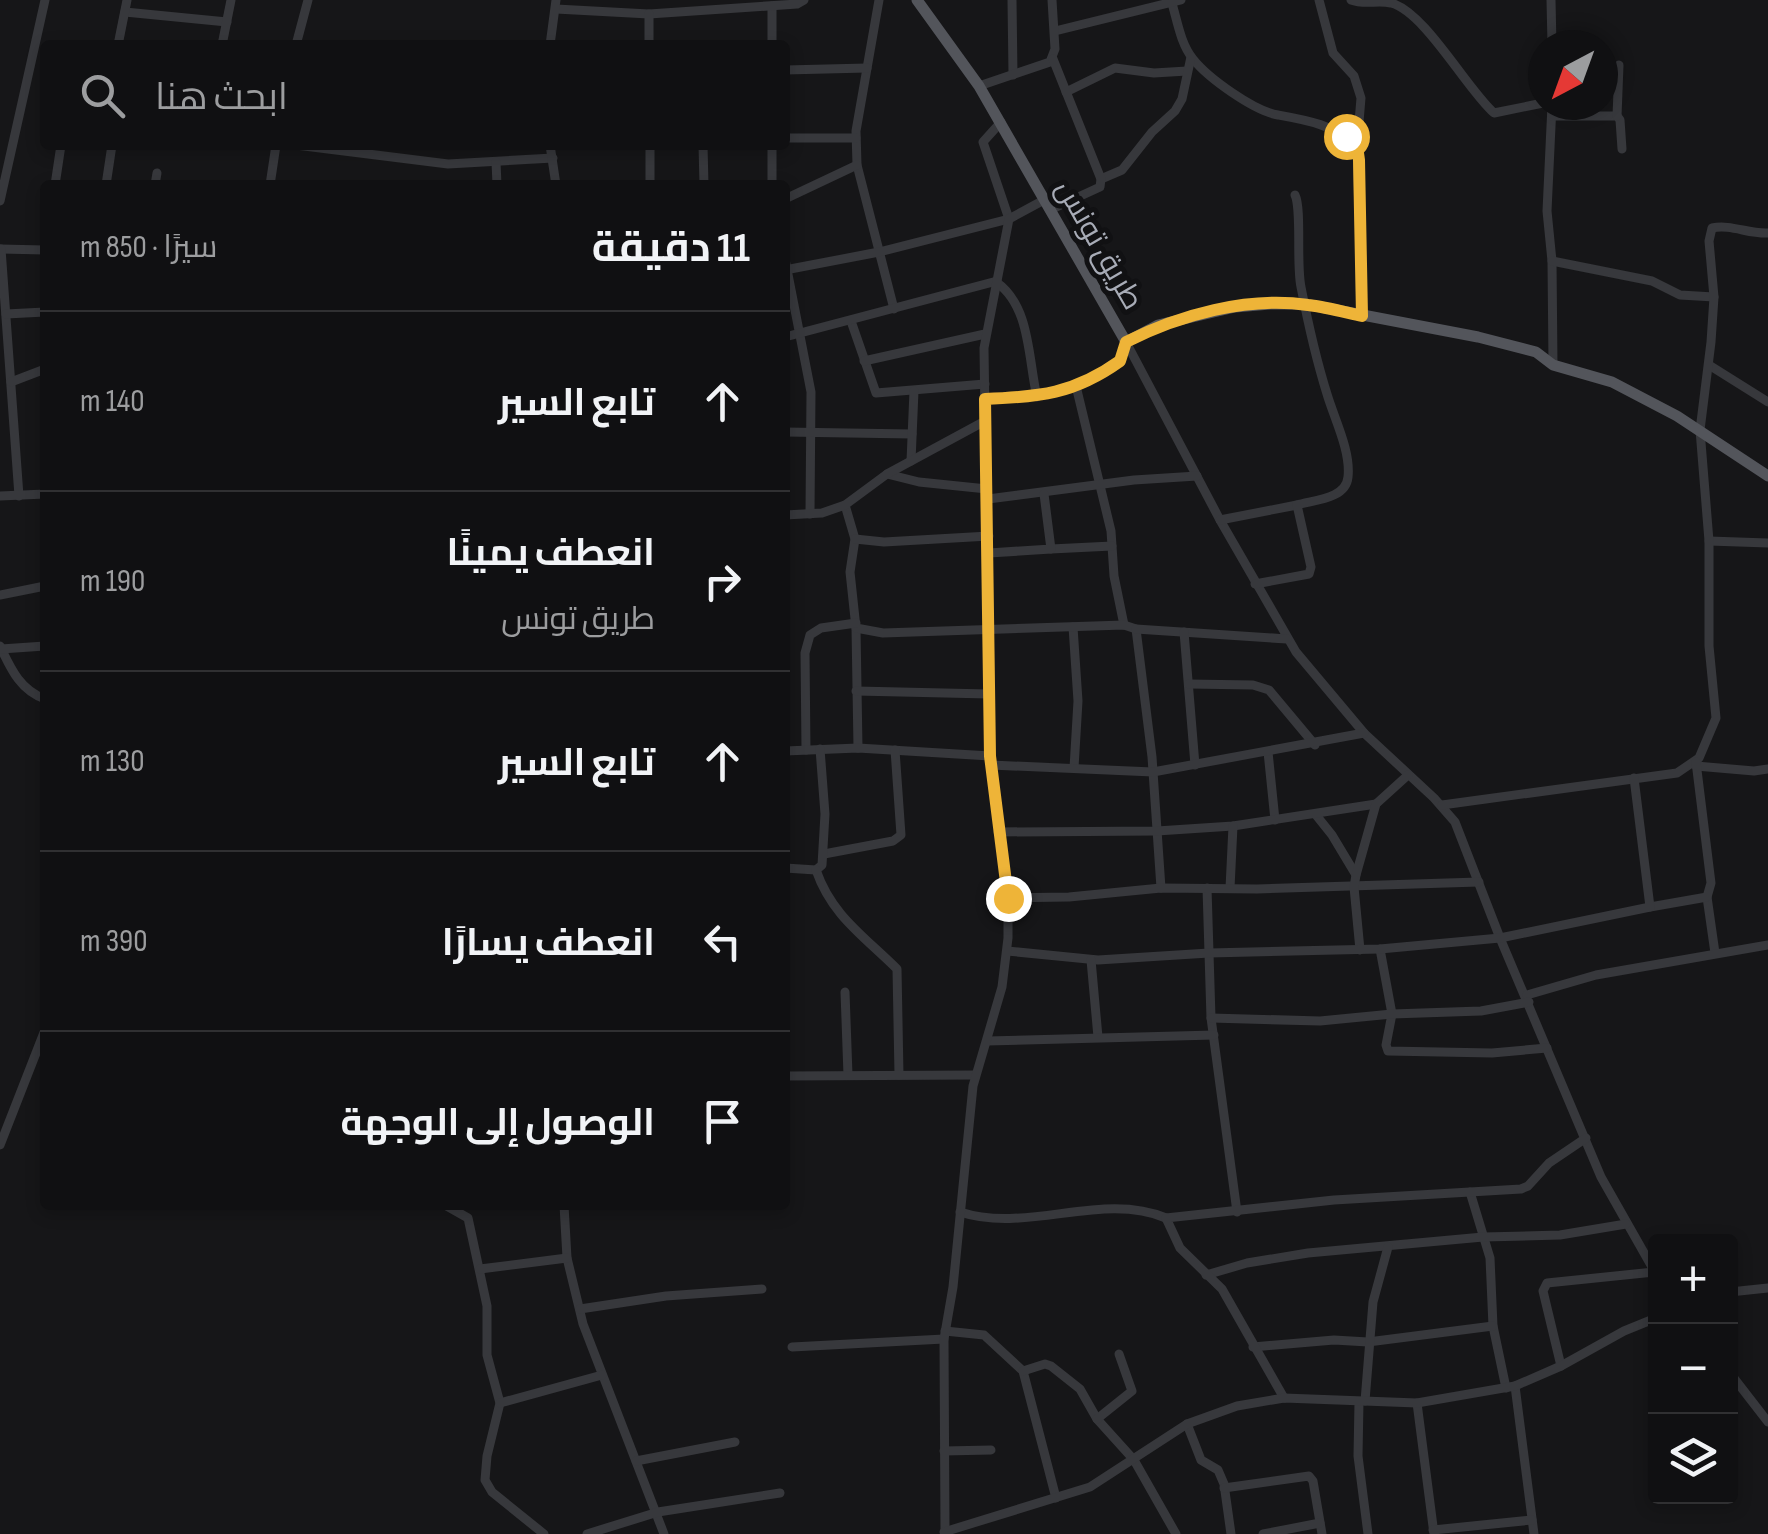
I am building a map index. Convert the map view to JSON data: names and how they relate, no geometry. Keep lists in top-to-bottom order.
{
  "streets": {
    "main road": ["طريق تونس"]
  },
  "north": "bottom left",
  "page": {
    "search": "ابحث هنا",
    "heading": ["11 دقيقة", "سيرًا · 850 m"],
    "list": [
      ["تابع السير", "140 m"],
      ["انعطف يمينًا", "طريق تونس", "190 m"],
      ["تابع السير", "130 m"],
      ["انعطف يسارًا", "390 m"],
      "الوصول إلى الوجهة"
    ],
    "map_buttons": ["+", "−"]
  }
}
